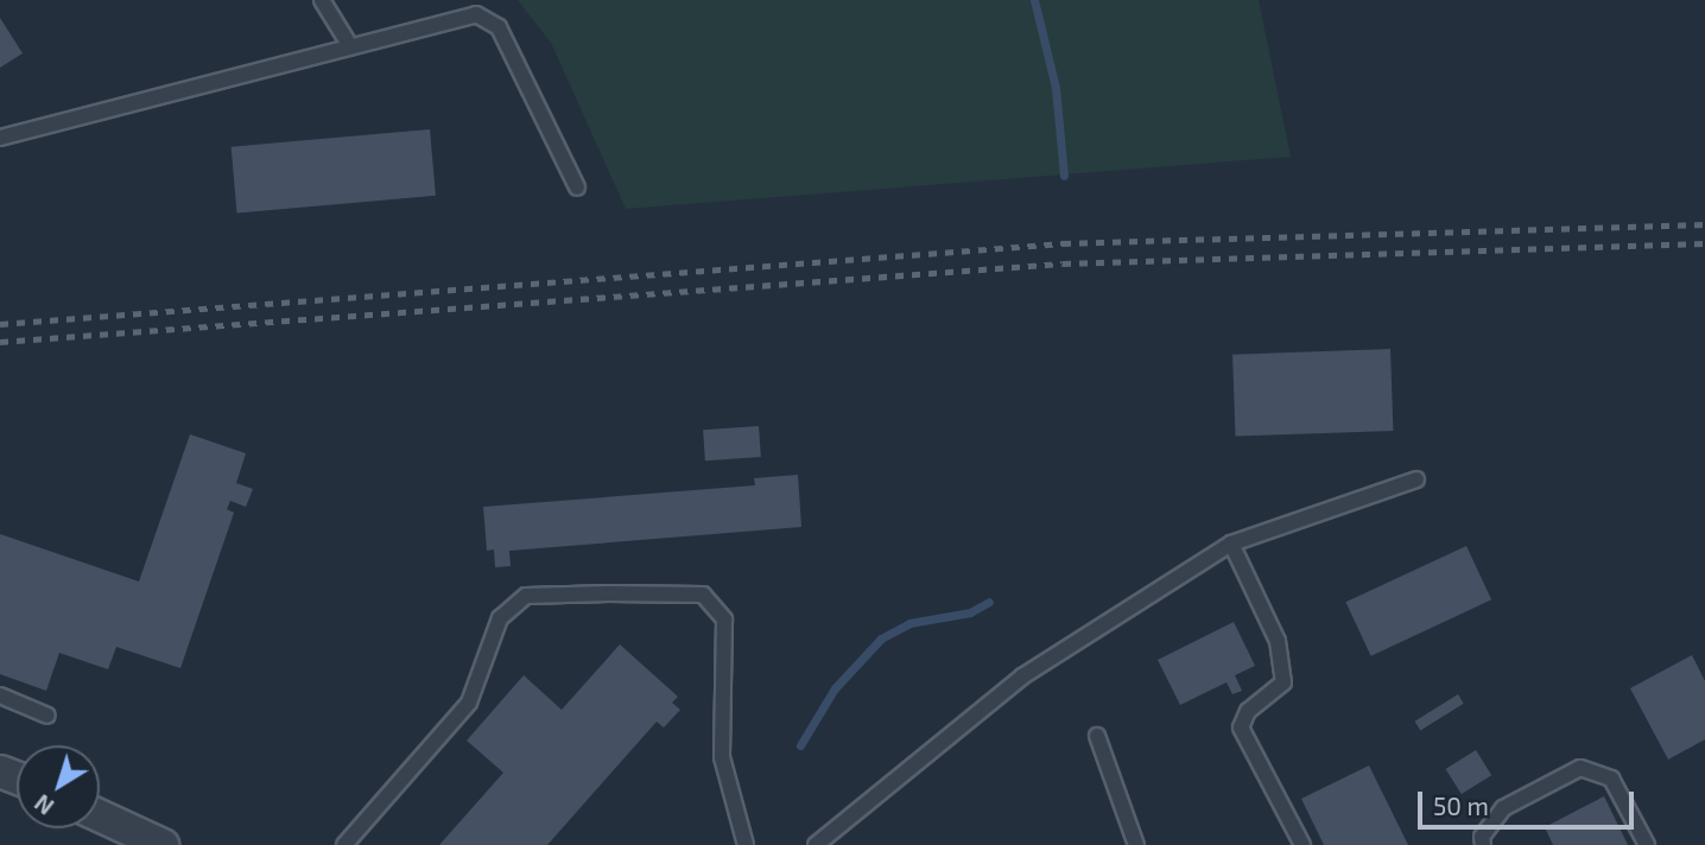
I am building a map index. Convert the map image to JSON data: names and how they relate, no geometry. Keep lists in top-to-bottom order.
{
  "scale_bar": "50 m",
  "north": "bottom left"
}
